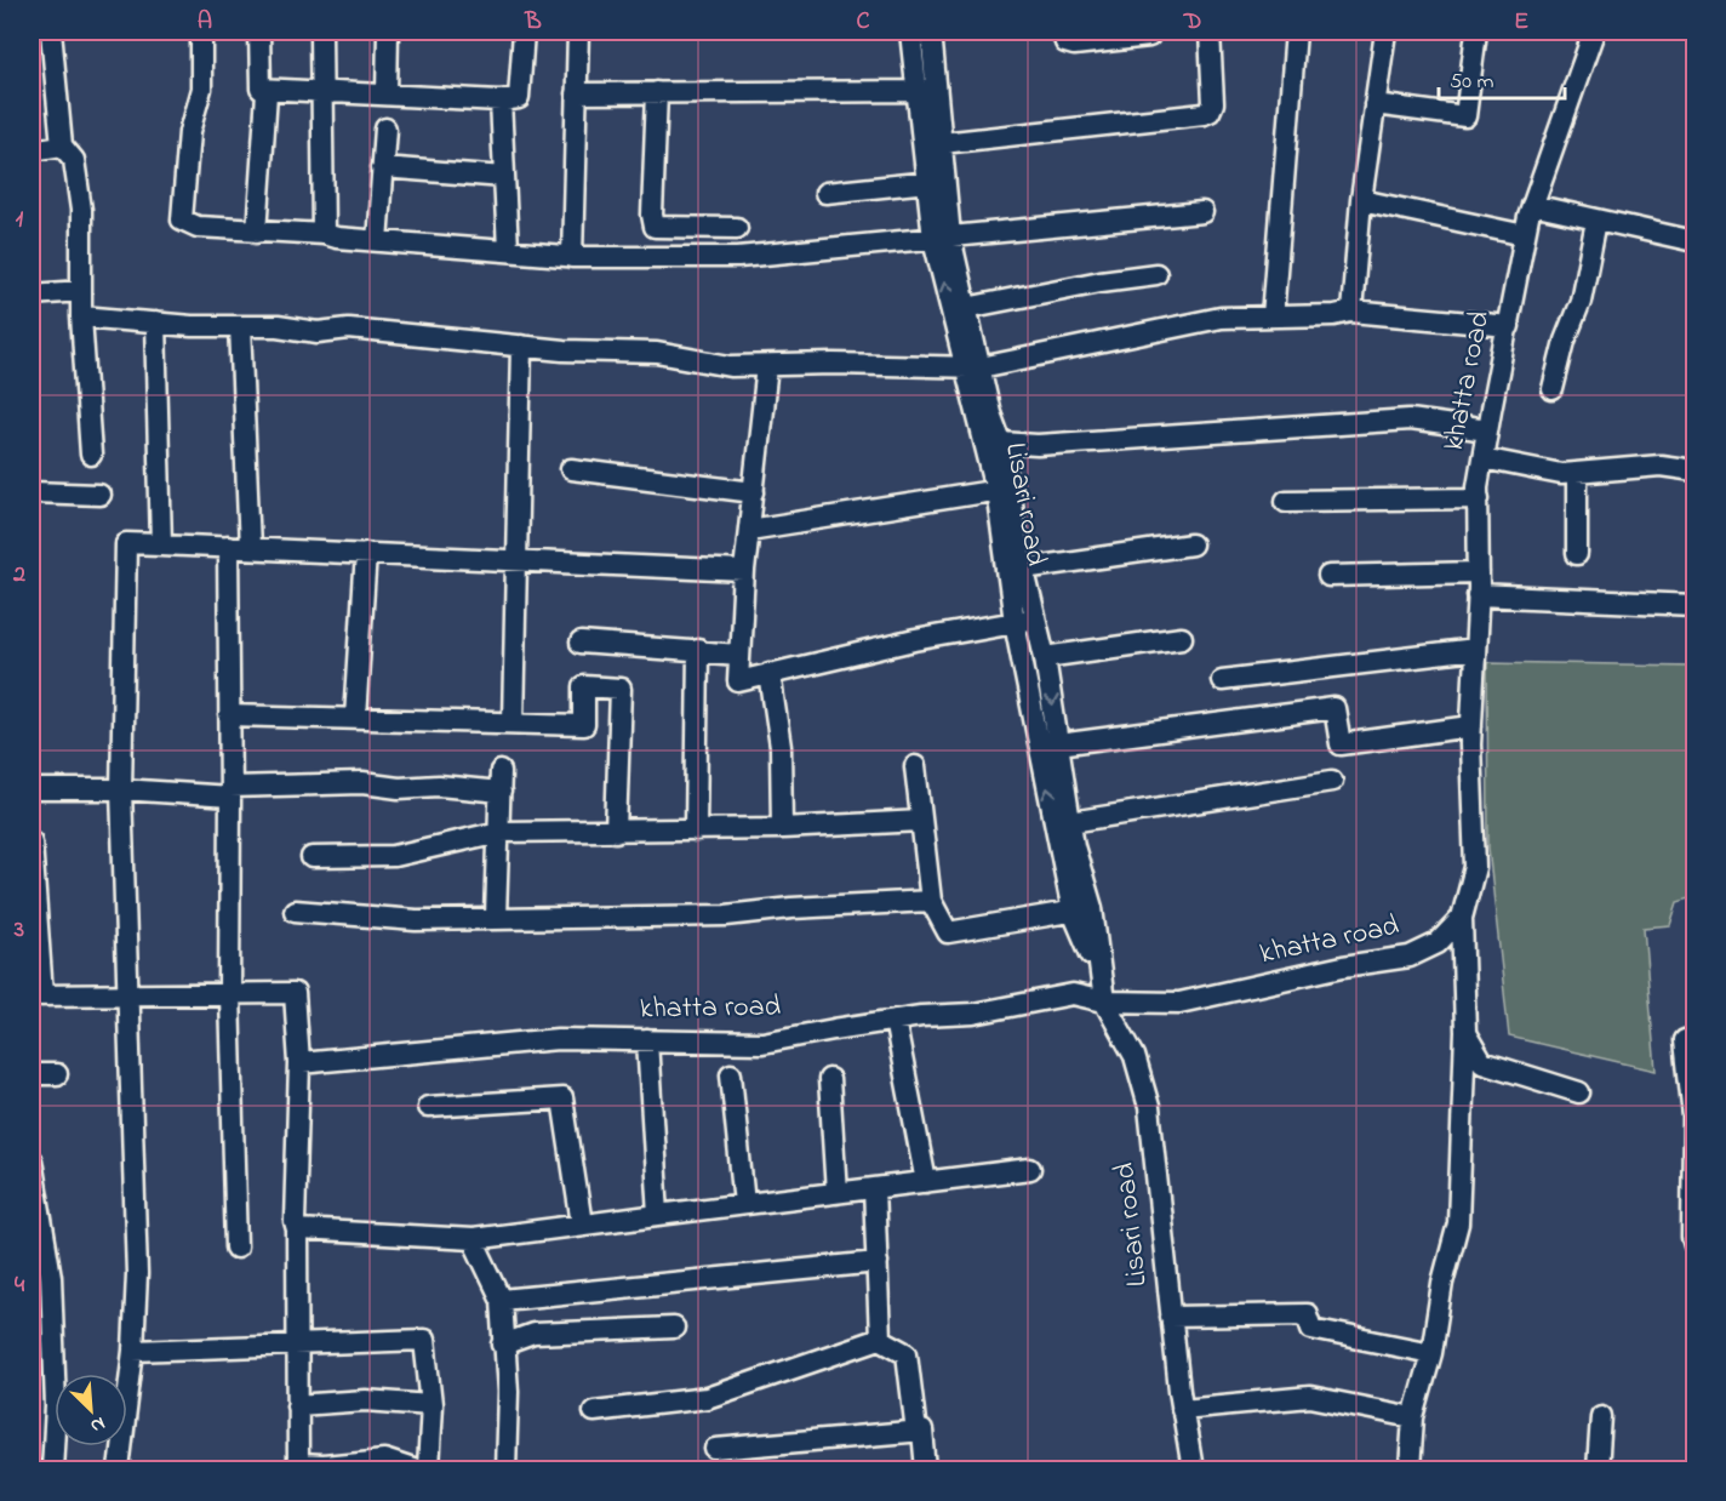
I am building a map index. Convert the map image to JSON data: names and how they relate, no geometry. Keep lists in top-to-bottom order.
{
  "streets": {
    "street": ["khatta road", "Lisari road"]
  },
  "crossings": [
    ["khatta road", "Lisari road"]
  ],
  "scale_bar": "50 m",
  "north": "bottom right",
  "grid": {
    "columns": [
      "A",
      "B",
      "C",
      "D",
      "E"
    ],
    "rows": [
      "1",
      "2",
      "3",
      "4"
    ]
  }
}
